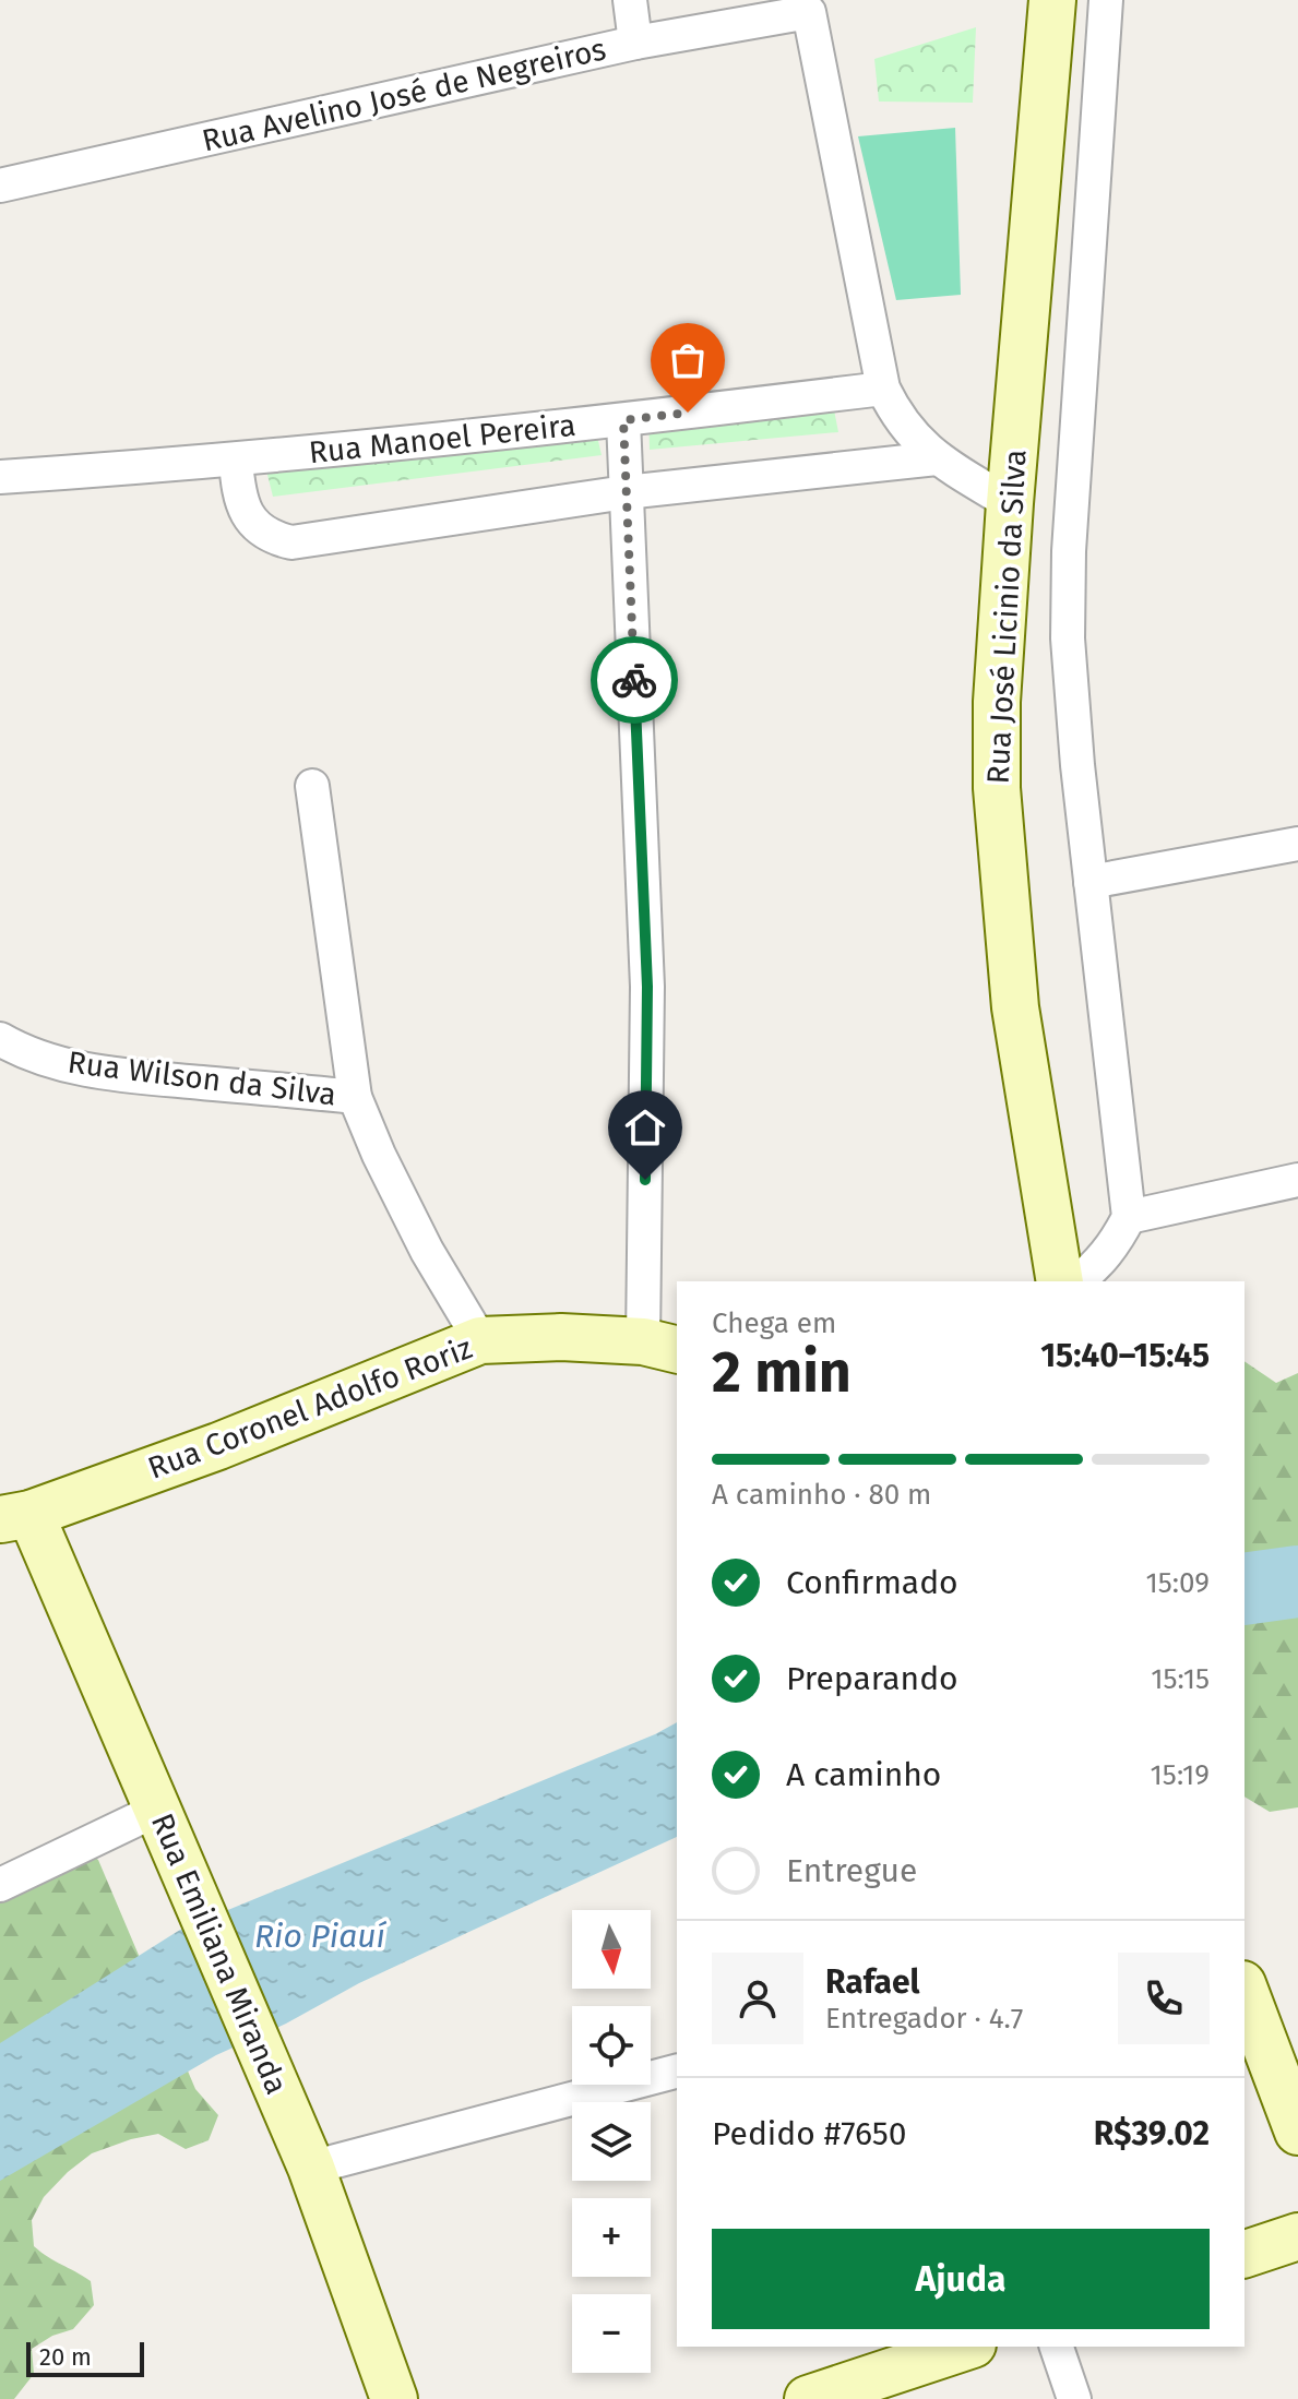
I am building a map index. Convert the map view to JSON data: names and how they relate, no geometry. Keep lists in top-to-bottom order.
{
  "streets": {
    "main road": ["Rua José Licinio da Silva", "Rua Coronel Adolfo Roriz", "Rua Emiliana Miranda"],
    "street": ["Rua Avelino José de Negreiros", "Rua Manoel Pereira", "Rua Wilson da Silva"]
  },
  "crossings": [
    ["Rua Avelino José de Negreiros", "Rua Manoel Pereira"],
    ["Rua Coronel Adolfo Roriz", "Rua Emiliana Miranda"]
  ],
  "water": ["Rio Piauí"],
  "scale_bar": "20 m",
  "north": "bottom",
  "page": {
    "heading": ["2 min", "Chega em", "15:40–15:45"],
    "panel": [
      "Rafael",
      "Entregador · 4.7",
      "Pedido #7650",
      "R$39.02"
    ],
    "bar": "A caminho · 80 m",
    "list": [
      ["Confirmado", "15:09"],
      ["Preparando", "15:15"],
      ["A caminho", "15:19"],
      "Entregue"
    ],
    "map_buttons": ["+", "−"],
    "buttons": "Ajuda",
    "scale": "20 m"
  }
}
